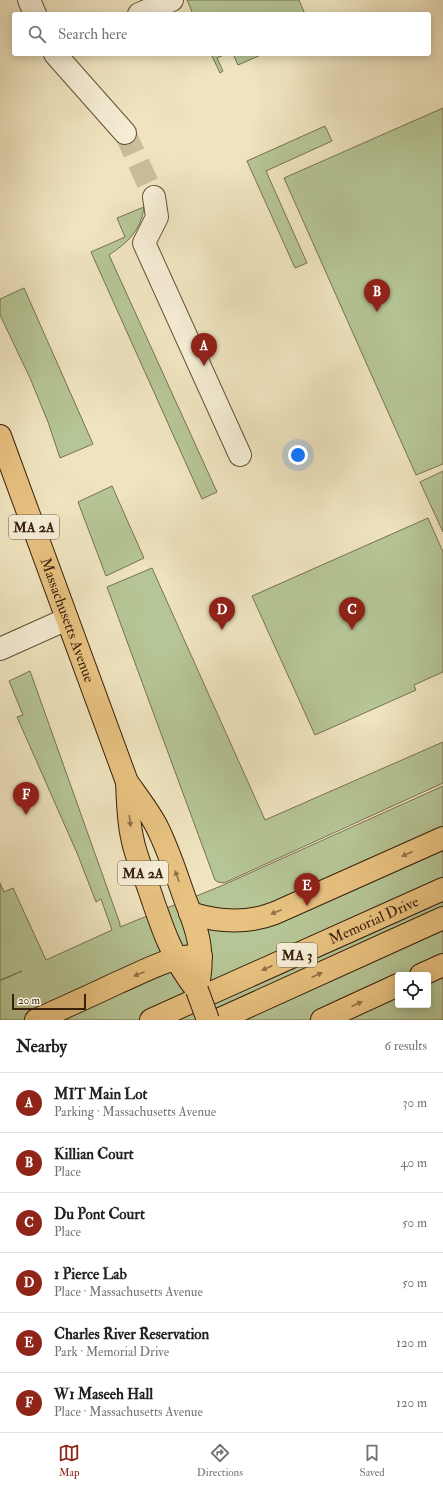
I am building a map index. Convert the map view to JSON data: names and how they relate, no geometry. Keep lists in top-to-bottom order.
{
  "streets": {
    "main road": [
      "MA 2A",
      "Massachusetts Avenue",
      "Memorial Drive",
      "MA 3"
    ]
  },
  "scale_bar": "20 m",
  "page": {
    "search": "Search here",
    "pins": [
      "B",
      "A",
      "C",
      "D",
      "F",
      "E"
    ],
    "scale": "20 m",
    "heading": ["Nearby", "6 results"],
    "list": [
      {
        "mark": "A",
        "name": "MIT Main Lot",
        "note": "Parking · Massachusetts Avenue",
        "value": "30 m"
      },
      {
        "mark": "B",
        "name": "Killian Court",
        "note": "Place",
        "value": "40 m"
      },
      {
        "mark": "C",
        "name": "Du Pont Court",
        "note": "Place",
        "value": "50 m"
      },
      {
        "mark": "D",
        "name": "1 Pierce Lab",
        "note": "Place · Massachusetts Avenue",
        "value": "50 m"
      },
      {
        "mark": "E",
        "name": "Charles River Reservation",
        "note": "Park · Memorial Drive",
        "value": "120 m"
      },
      {
        "mark": "F",
        "name": "W1 Maseeh Hall",
        "note": "Place · Massachusetts Avenue",
        "value": "120 m"
      }
    ],
    "nav": ["Map", "Directions", "Saved"]
  }
}
